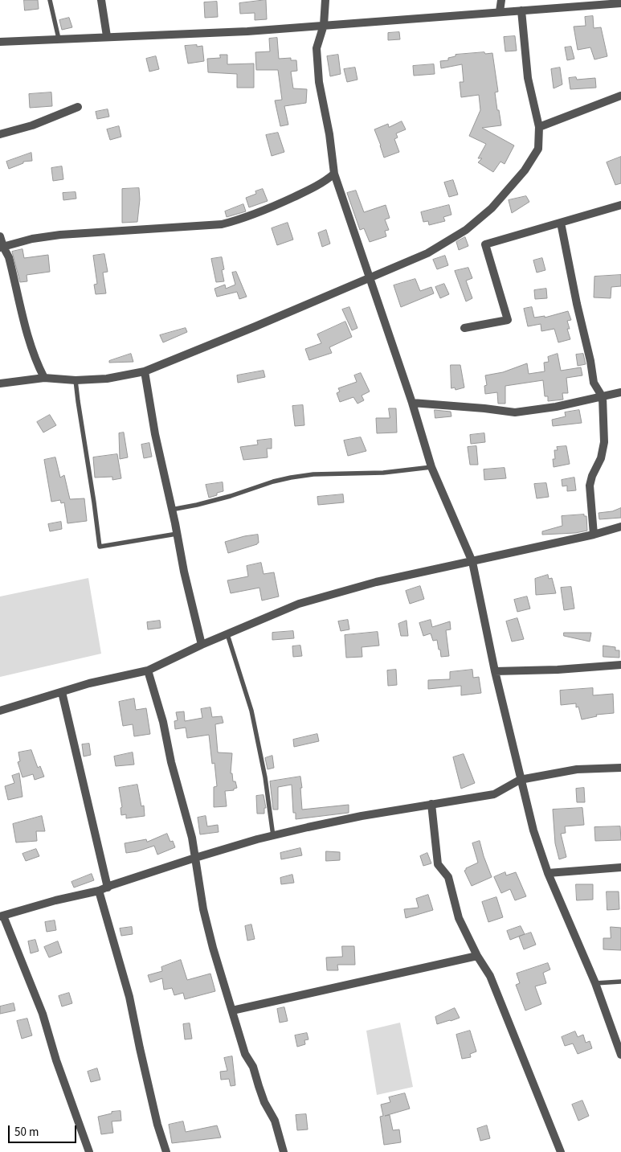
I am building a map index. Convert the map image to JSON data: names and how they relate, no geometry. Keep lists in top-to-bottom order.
{
  "scale_bar": "50 m"
}
